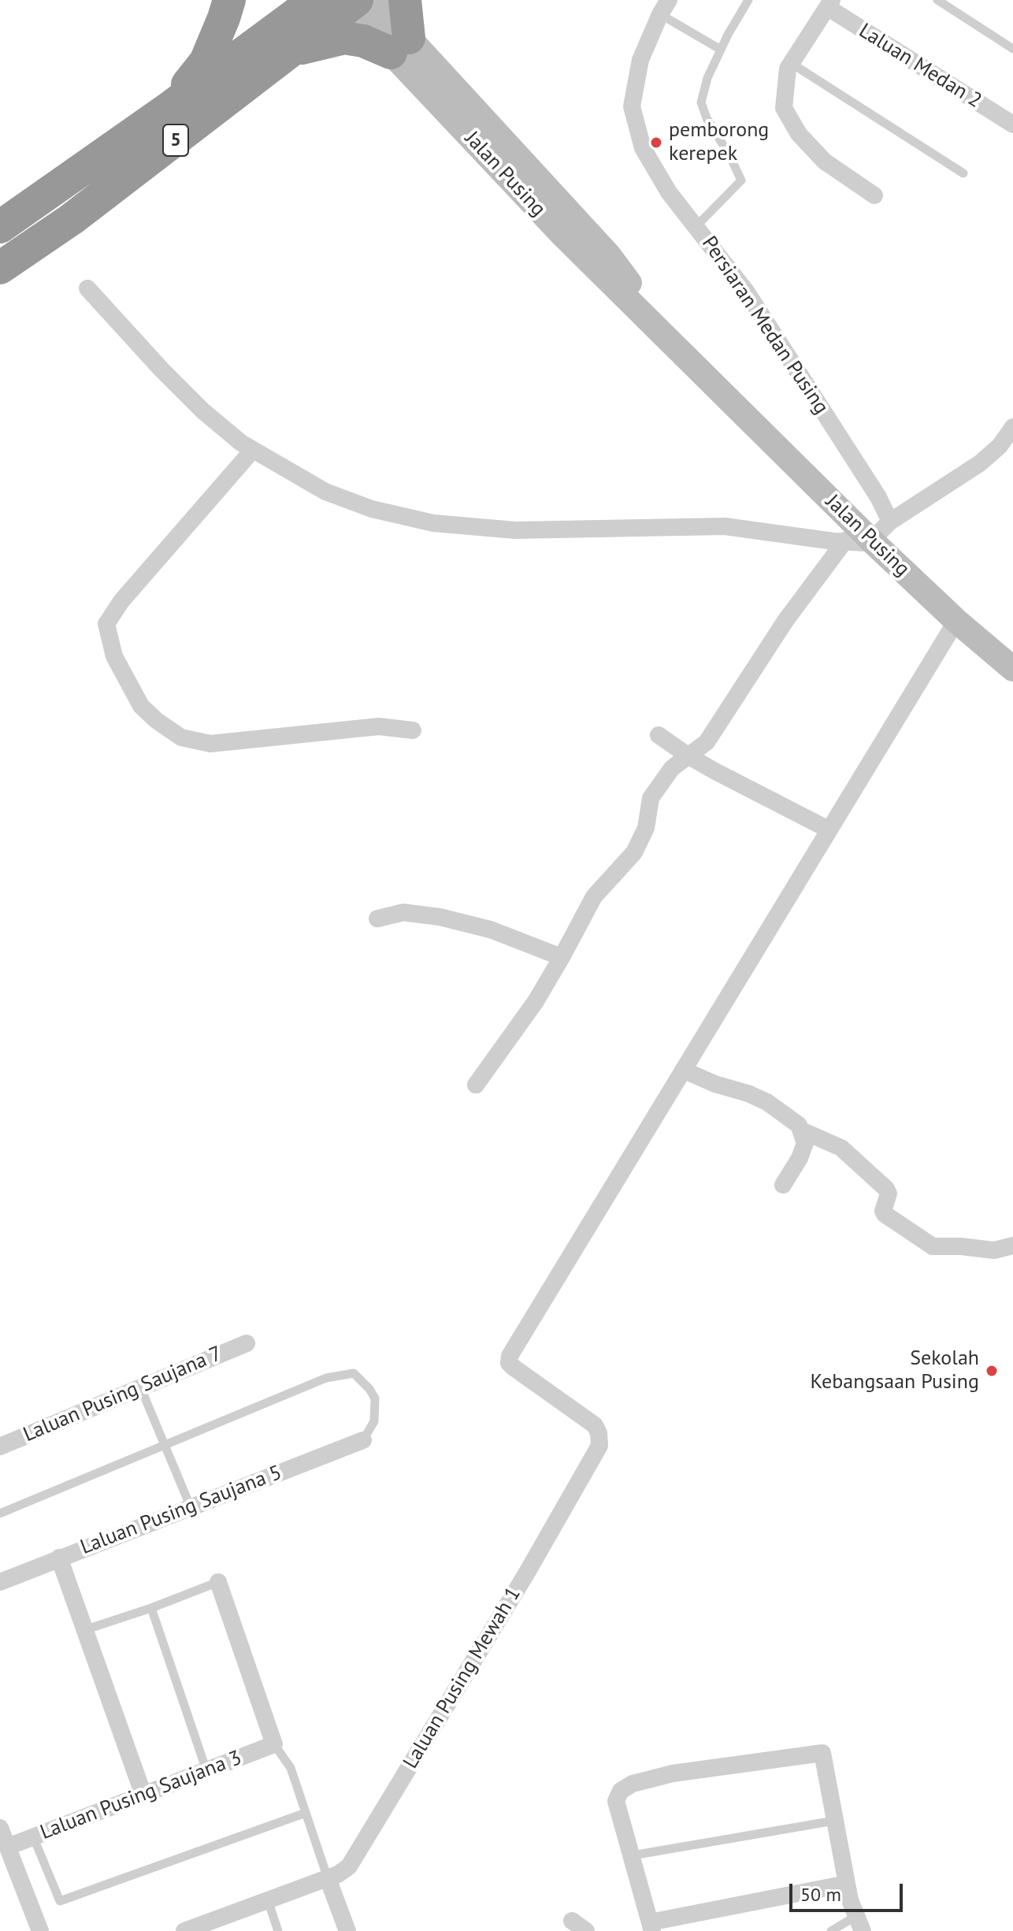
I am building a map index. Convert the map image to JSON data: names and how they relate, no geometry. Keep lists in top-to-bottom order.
{
  "streets": {
    "highway": ["5"],
    "main road": ["Jalan Pusing"],
    "street": [
      "Laluan Medan 2",
      "Persiaran Medan Pusing",
      "Laluan Pusing Saujana 7",
      "Laluan Pusing Saujana 5",
      "Laluan Pusing Mewah 1",
      "Laluan Pusing Saujana 3"
    ]
  },
  "crossings": [
    ["5", "Jalan Pusing"]
  ],
  "places": ["pemborong kerepek", "Sekolah Kebangsaan Pusing"],
  "scale_bar": "50 m"
}
